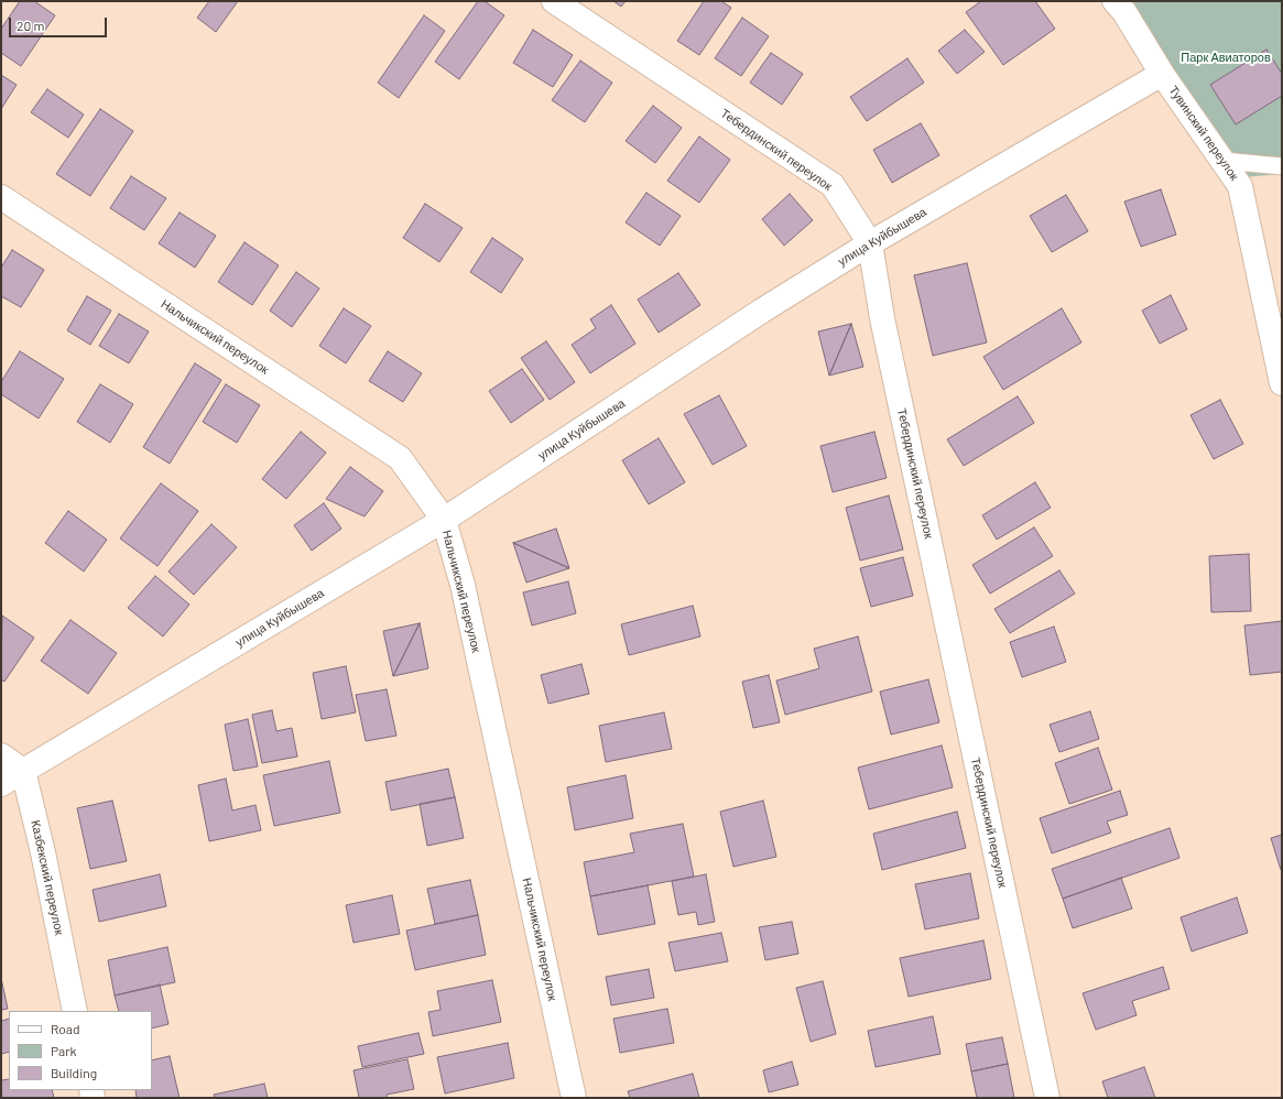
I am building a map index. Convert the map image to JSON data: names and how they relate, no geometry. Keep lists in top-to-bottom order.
{
  "streets": {
    "street": [
      "Тувинский переулок",
      "Тебердинский переулок",
      "улица Куйбышева",
      "Нальчикский переулок",
      "Казбекский переулок"
    ]
  },
  "crossings": [
    ["Тувинский переулок", "улица Куйбышева"],
    ["Тебердинский переулок", "улица Куйбышева"],
    ["улица Куйбышева", "Нальчикский переулок"],
    ["улица Куйбышева", "Казбекский переулок"]
  ],
  "parks": ["Парк Авиаторов"],
  "legend": ["Road", "Park", "Building"],
  "scale_bar": "20 m"
}
